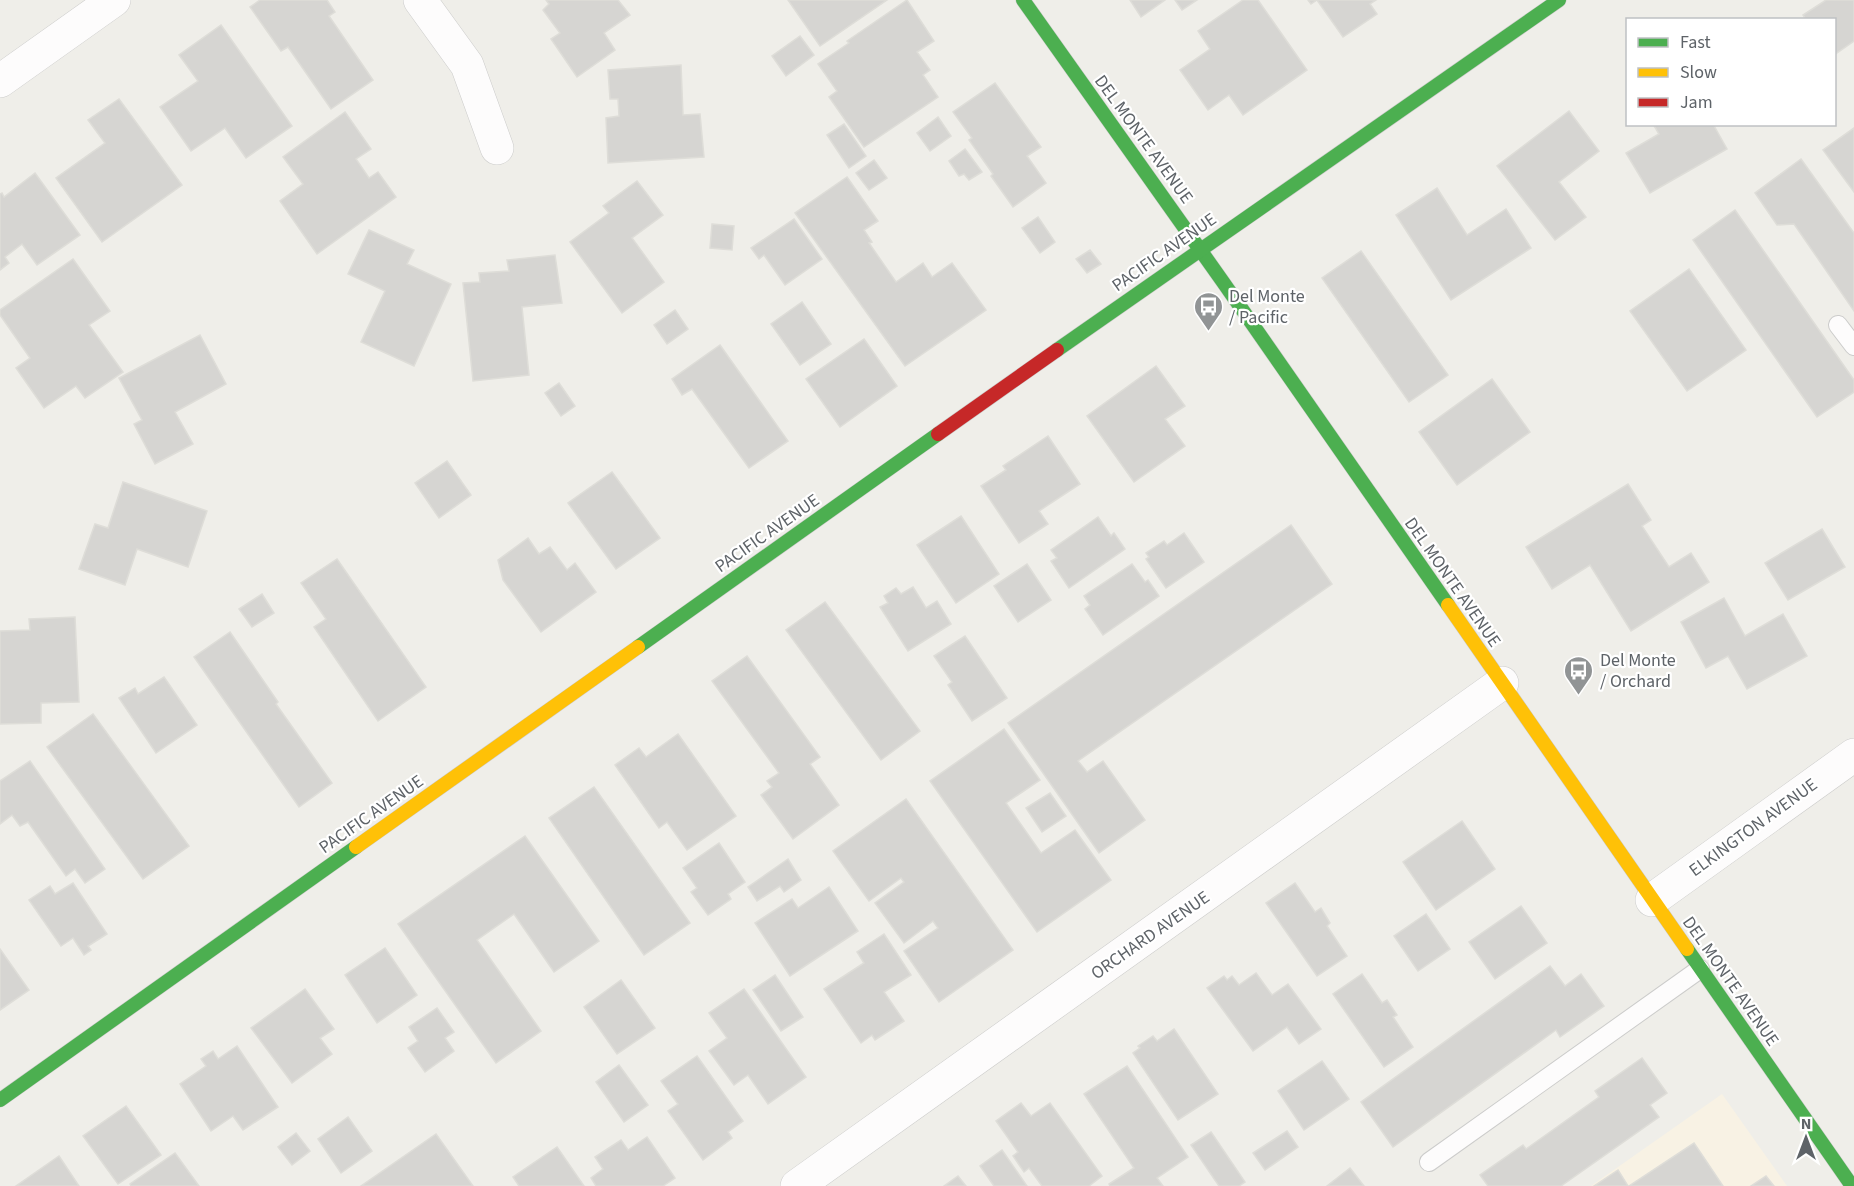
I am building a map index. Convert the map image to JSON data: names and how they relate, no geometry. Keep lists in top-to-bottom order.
{
  "streets": {
    "street": [
      "DEL MONTE AVENUE",
      "PACIFIC AVENUE",
      "ELKINGTON AVENUE",
      "ORCHARD AVENUE"
    ]
  },
  "crossings": [
    ["DEL MONTE AVENUE", "PACIFIC AVENUE"],
    ["DEL MONTE AVENUE", "ELKINGTON AVENUE"],
    ["DEL MONTE AVENUE", "ORCHARD AVENUE"]
  ],
  "places": {
    "bus stop": ["Del Monte / Pacific", "Del Monte / Orchard"]
  },
  "legend": ["Fast", "Slow", "Jam"],
  "north": "top"
}
